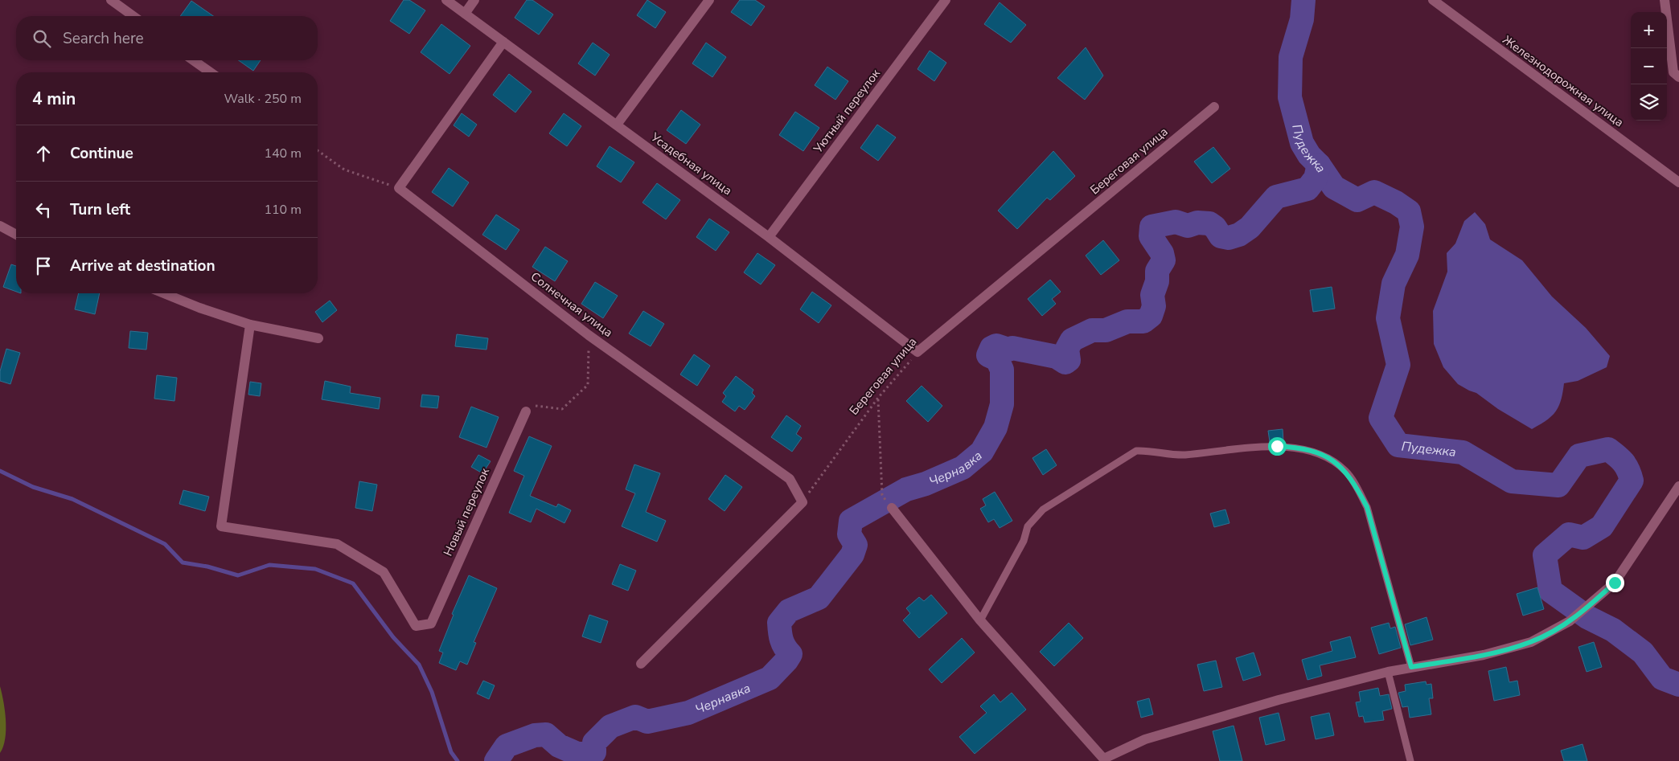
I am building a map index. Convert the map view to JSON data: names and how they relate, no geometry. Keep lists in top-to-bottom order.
{
  "streets": {
    "street": [
      "Железнодорожная улица",
      "Уютный переулок",
      "Береговая улица",
      "Усадебная улица",
      "Солнечная улица",
      "Новый переулок"
    ]
  },
  "crossings": [
    ["Уютный переулок", "Усадебная улица"],
    ["Береговая улица", "Усадебная улица"],
    ["Береговая улица", "Солнечная улица"]
  ],
  "water": ["Пудежка", "Чернавка"],
  "page": {
    "map_buttons": ["+", "−"],
    "search": "Search here",
    "heading": ["4 min", "Walk · 250 m"],
    "list": [
      ["Continue", "140 m"],
      ["Turn left", "110 m"],
      "Arrive at destination"
    ]
  }
}
